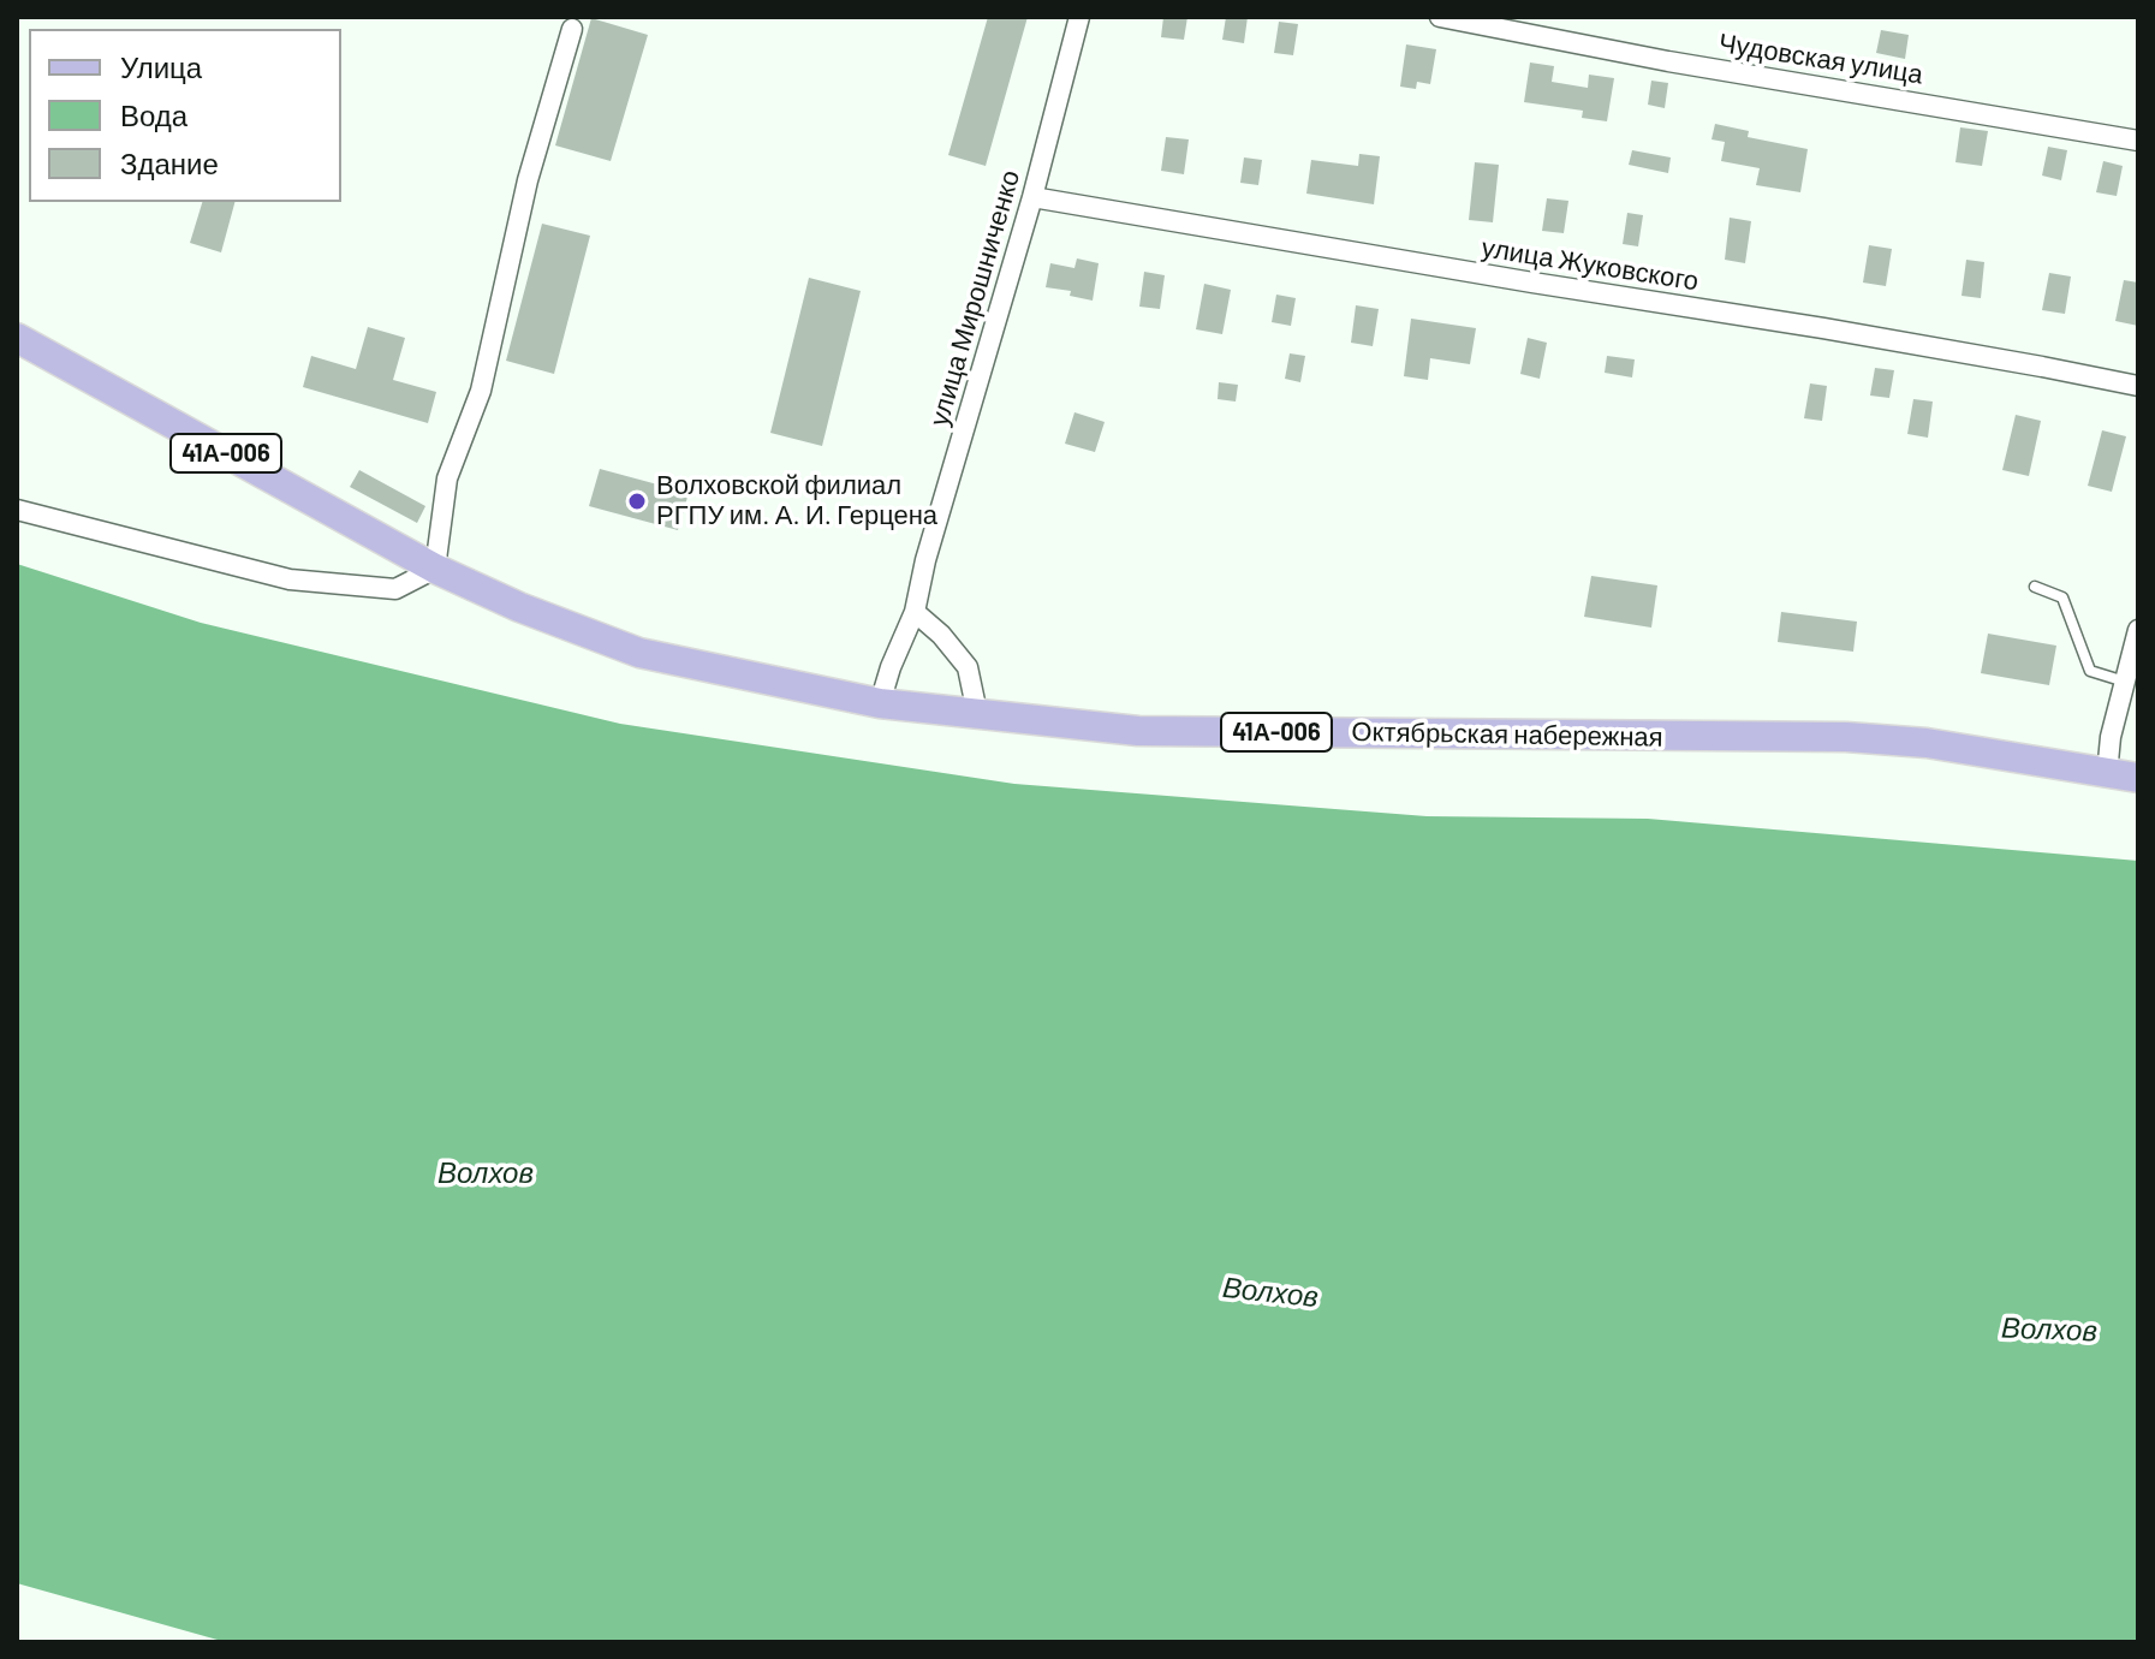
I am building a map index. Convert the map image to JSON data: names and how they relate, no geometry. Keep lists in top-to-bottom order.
{
  "streets": {
    "main road": ["41А-006", "Октябрьская набережная"],
    "street": ["Чудовская улица", "улица Жуковского", "улица Мирошниченко"]
  },
  "crossings": [
    ["улица Жуковского", "улица Мирошниченко"],
    ["улица Мирошниченко", "Октябрьская набережная"],
    ["41А-006", "Октябрьская набережная"]
  ],
  "water": ["Волхов"],
  "places": ["Волховской филиал РГПУ им. А. И. Герцена"],
  "legend": ["Улица", "Вода", "Здание"]
}
